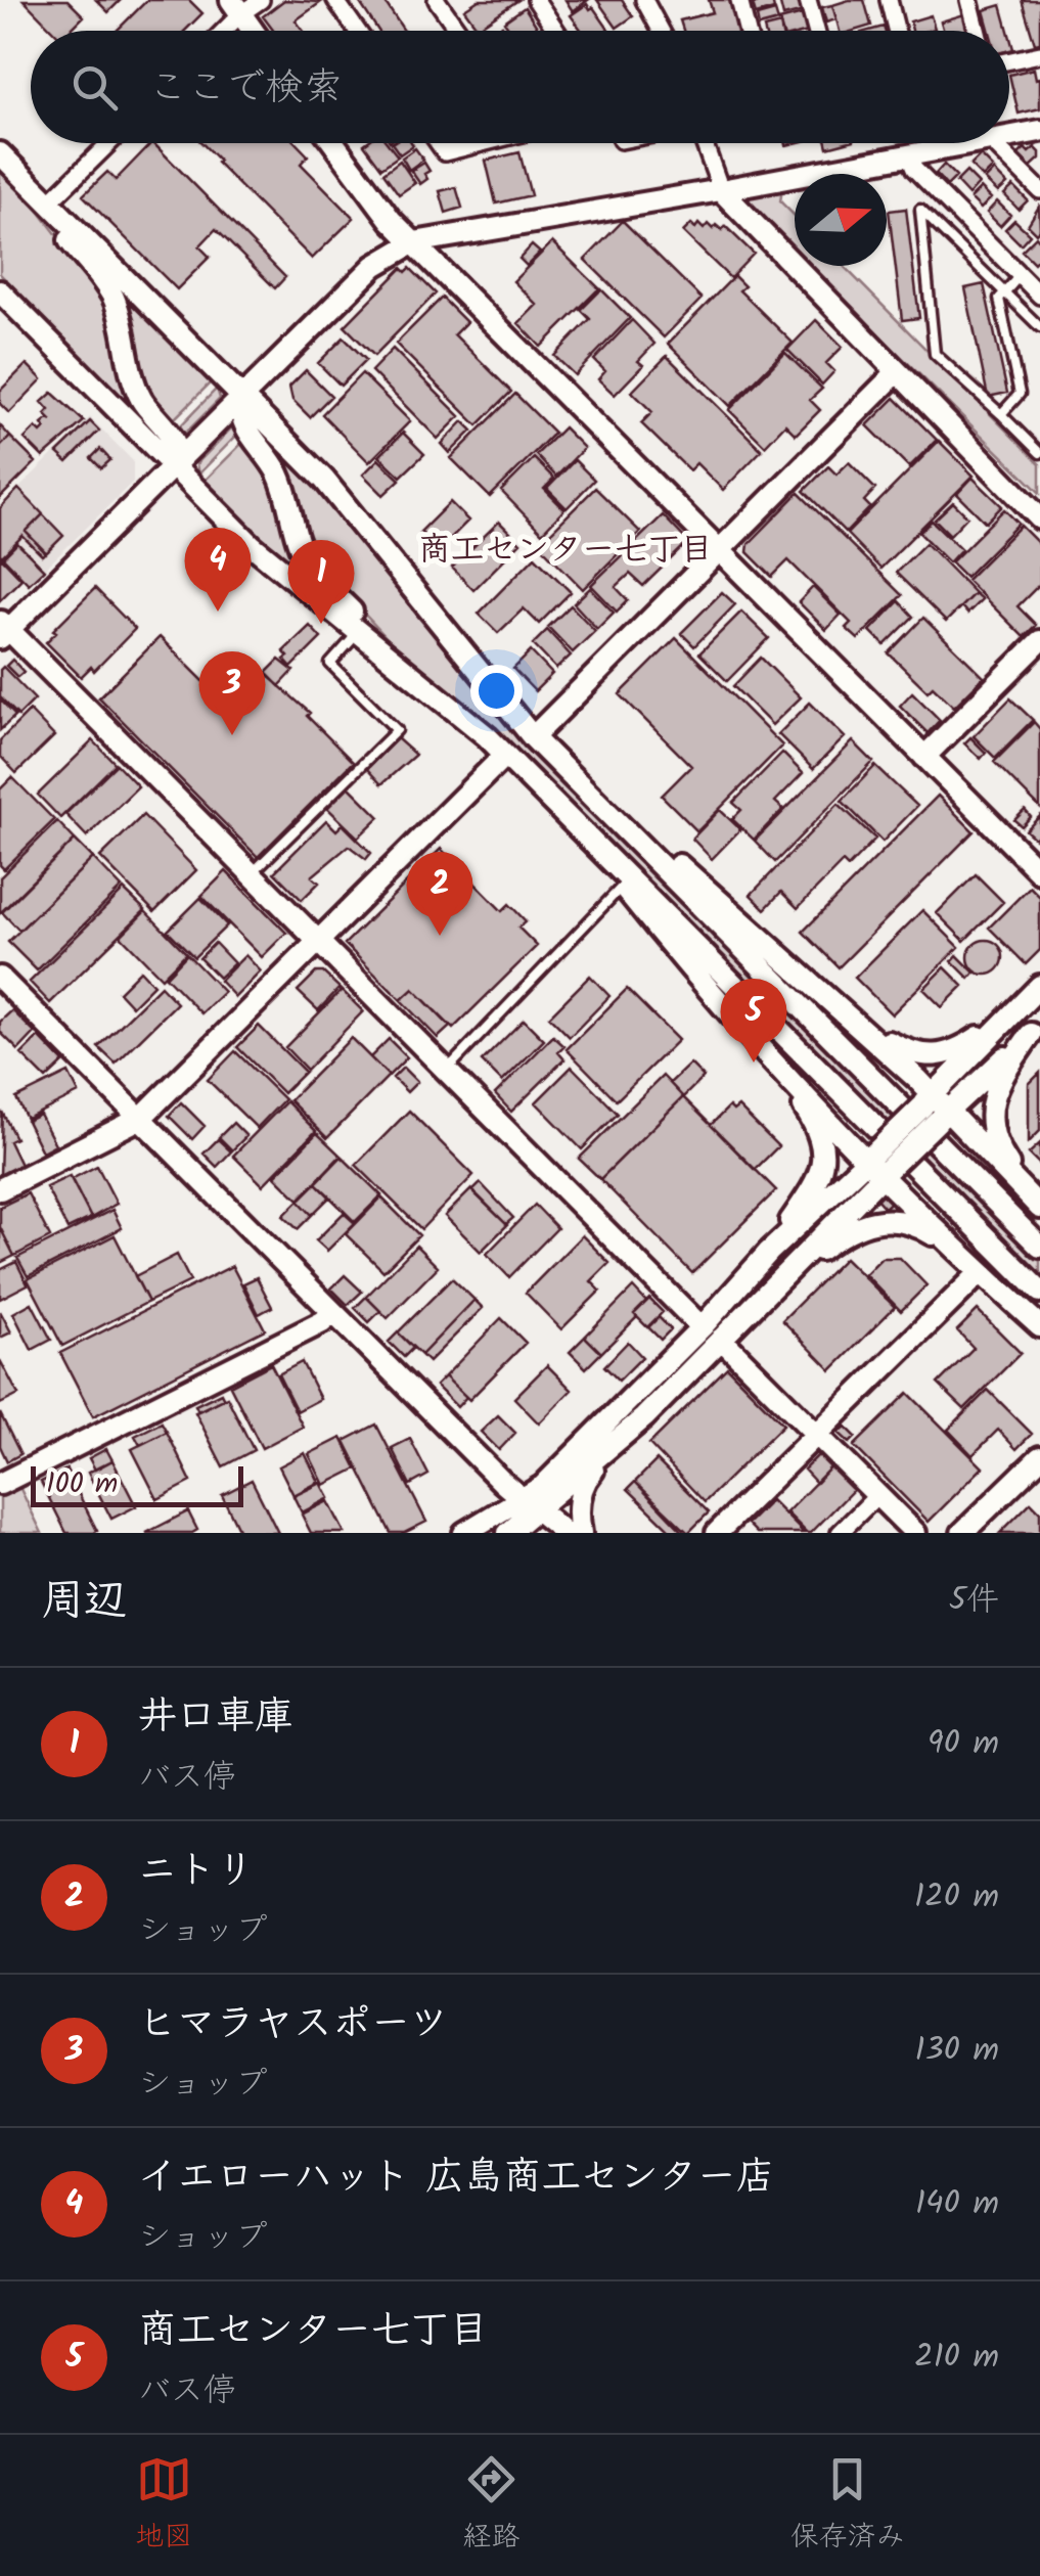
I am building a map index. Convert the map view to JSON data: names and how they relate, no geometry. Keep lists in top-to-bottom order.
{
  "districts": ["商工センター七丁目"],
  "scale_bar": "100 m",
  "north": "right",
  "page": {
    "search": "ここで検索",
    "pins": [
      "4",
      "1",
      "3",
      "2",
      "5"
    ],
    "scale": "100 m",
    "heading": ["周辺", "5件"],
    "list": [
      {
        "mark": "1",
        "name": "井口車庫",
        "note": "バス停",
        "value": "90 m"
      },
      {
        "mark": "2",
        "name": "ニトリ",
        "note": "ショップ",
        "value": "120 m"
      },
      {
        "mark": "3",
        "name": "ヒマラヤスポーツ",
        "note": "ショップ",
        "value": "130 m"
      },
      {
        "mark": "4",
        "name": "イエローハット 広島商工センター店",
        "note": "ショップ",
        "value": "140 m"
      },
      {
        "mark": "5",
        "name": "商工センター七丁目",
        "note": "バス停",
        "value": "210 m"
      }
    ],
    "nav": ["地図", "経路", "保存済み"]
  }
}
